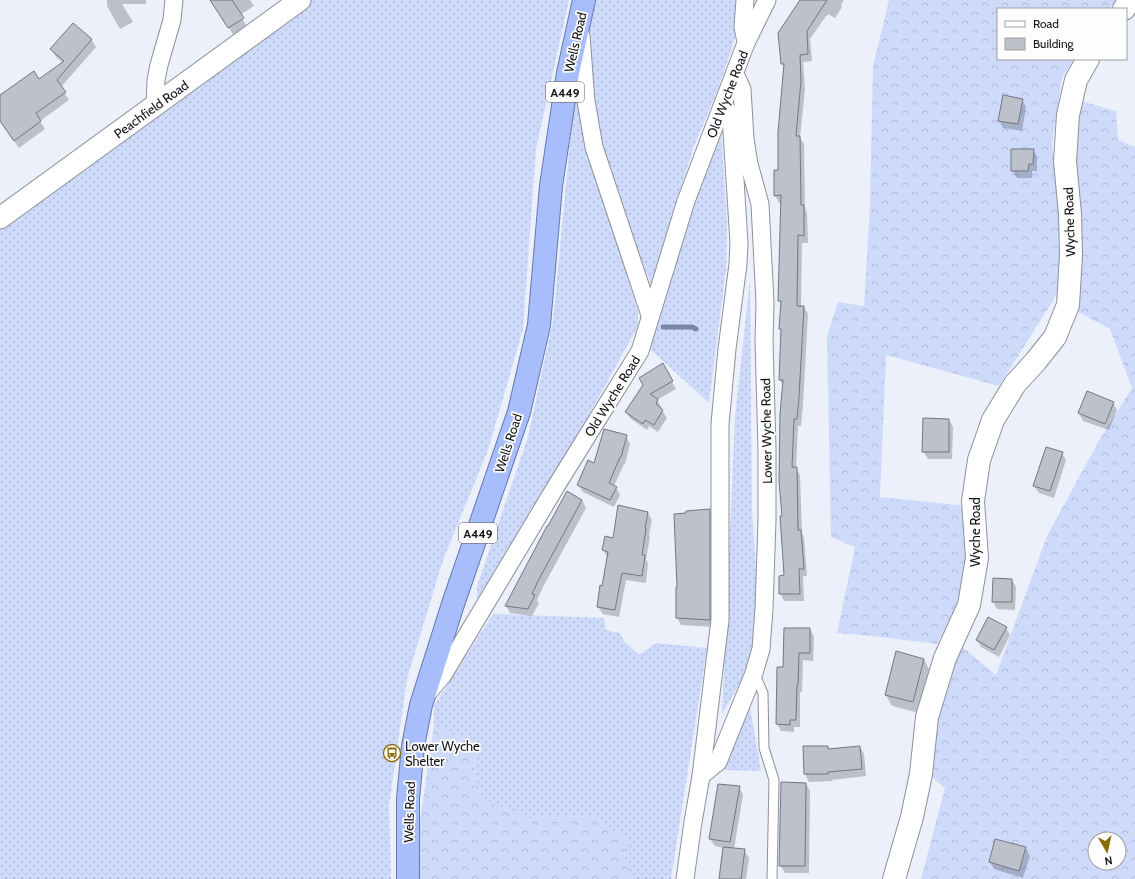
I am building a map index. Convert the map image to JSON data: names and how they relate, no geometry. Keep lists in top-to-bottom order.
{
  "streets": {
    "highway": ["Wells Road", "A449"],
    "main road": ["Wyche Road"],
    "street": ["Old Wyche Road", "Peachfield Road", "Lower Wyche Road"]
  },
  "crossings": [
    ["Wells Road", "Old Wyche Road"],
    ["Old Wyche Road", "Lower Wyche Road"]
  ],
  "places": {
    "bus stop": ["Lower Wyche Shelter"]
  },
  "legend": ["Road", "Building"],
  "north": "bottom"
}
